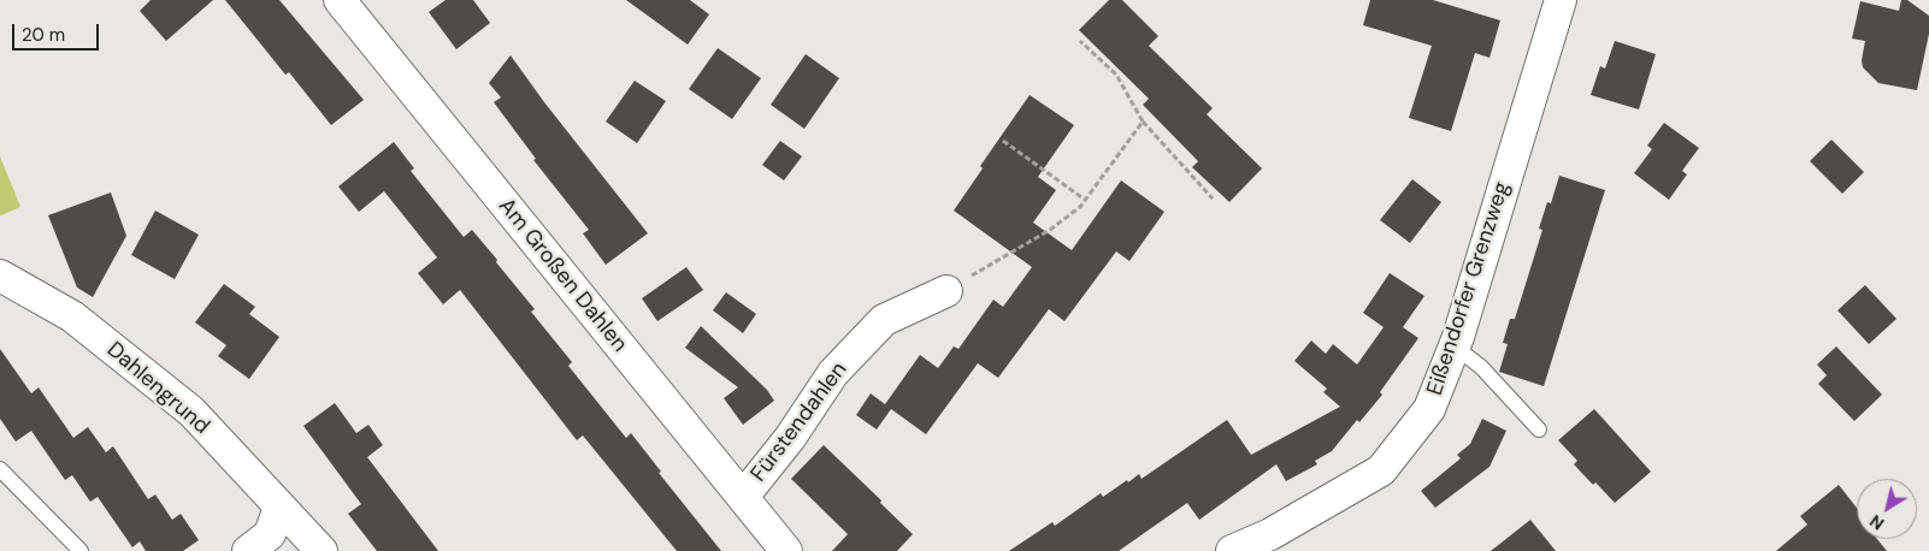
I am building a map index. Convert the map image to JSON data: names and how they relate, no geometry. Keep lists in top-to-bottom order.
{
  "streets": {
    "street": [
      "Am Großen Dahlen",
      "Eißendorfer Grenzweg",
      "Dahlengrund",
      "Fürstendahlen"
    ]
  },
  "crossings": [
    ["Am Großen Dahlen", "Fürstendahlen"]
  ],
  "scale_bar": "20 m",
  "north": "bottom left"
}
